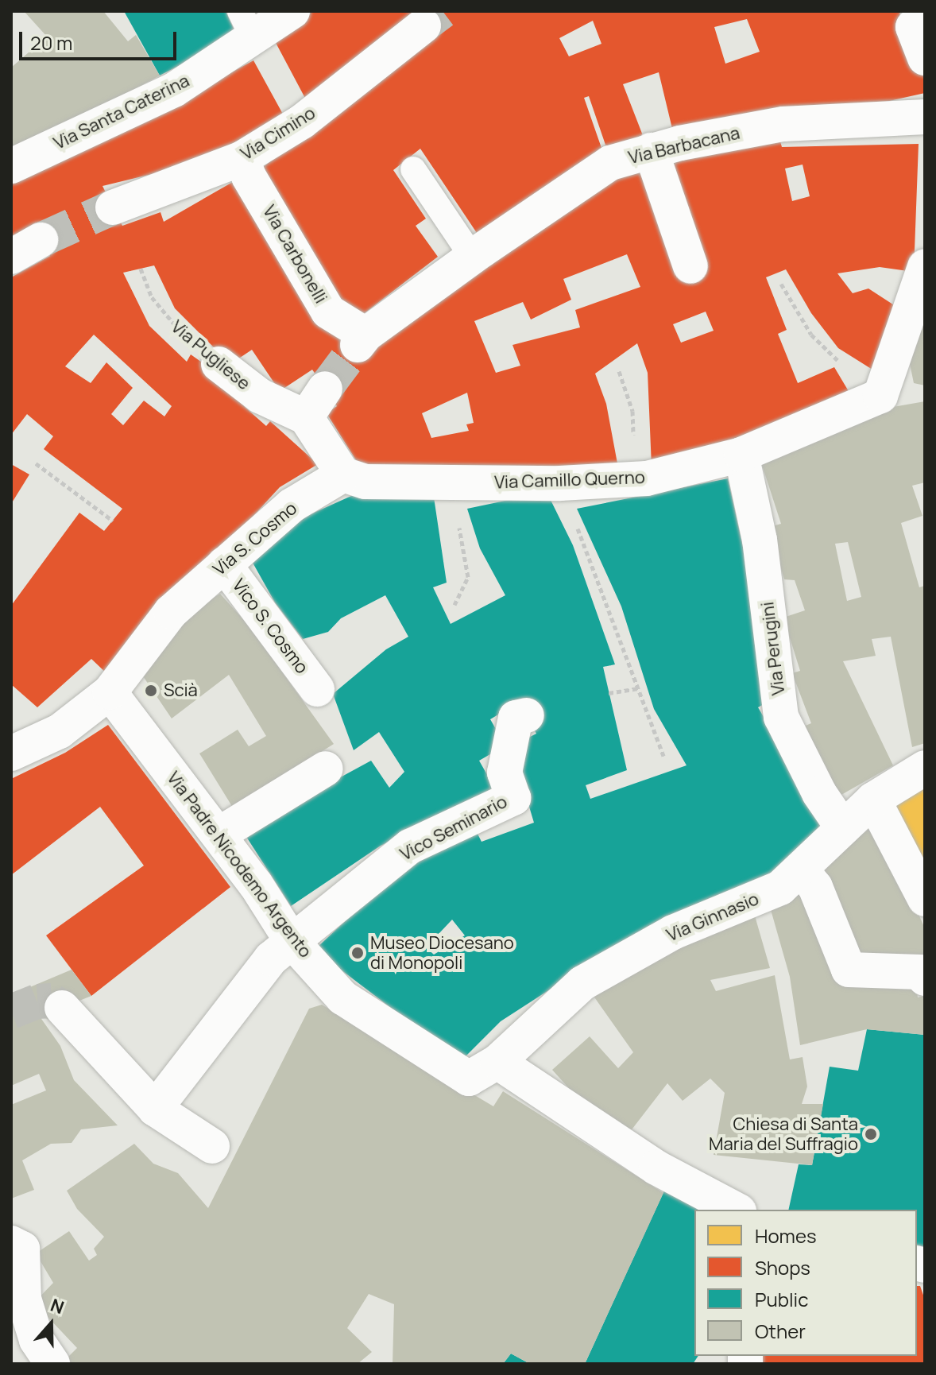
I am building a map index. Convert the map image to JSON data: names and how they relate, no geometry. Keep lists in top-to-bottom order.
{
  "streets": {
    "street": [
      "Via Santa Caterina",
      "Via Cimino",
      "Via Barbacana",
      "Via Carbonelli",
      "Via Pugliese",
      "Via Camillo Querno",
      "Via S. Cosmo",
      "Vico S. Cosmo",
      "Via Perugini",
      "Vico Seminario",
      "Via Padre Nicodemo Argento",
      "Via Ginnasio"
    ]
  },
  "crossings": [
    ["Via Cimino", "Via Carbonelli"],
    ["Via Barbacana", "Via Carbonelli"],
    ["Via Camillo Querno", "Via S. Cosmo"],
    ["Via Camillo Querno", "Via Perugini"],
    ["Via S. Cosmo", "Vico S. Cosmo"],
    ["Via S. Cosmo", "Via Padre Nicodemo Argento"],
    ["Via Perugini", "Via Ginnasio"],
    ["Vico Seminario", "Via Padre Nicodemo Argento"],
    ["Via Padre Nicodemo Argento", "Via Ginnasio"]
  ],
  "places": ["Scià", "Museo Diocesano di Monopoli", "Chiesa di Santa Maria del Suffragio"],
  "legend": [
    "Homes",
    "Shops",
    "Public",
    "Other"
  ],
  "scale_bar": "20 m",
  "north": "top"
}
